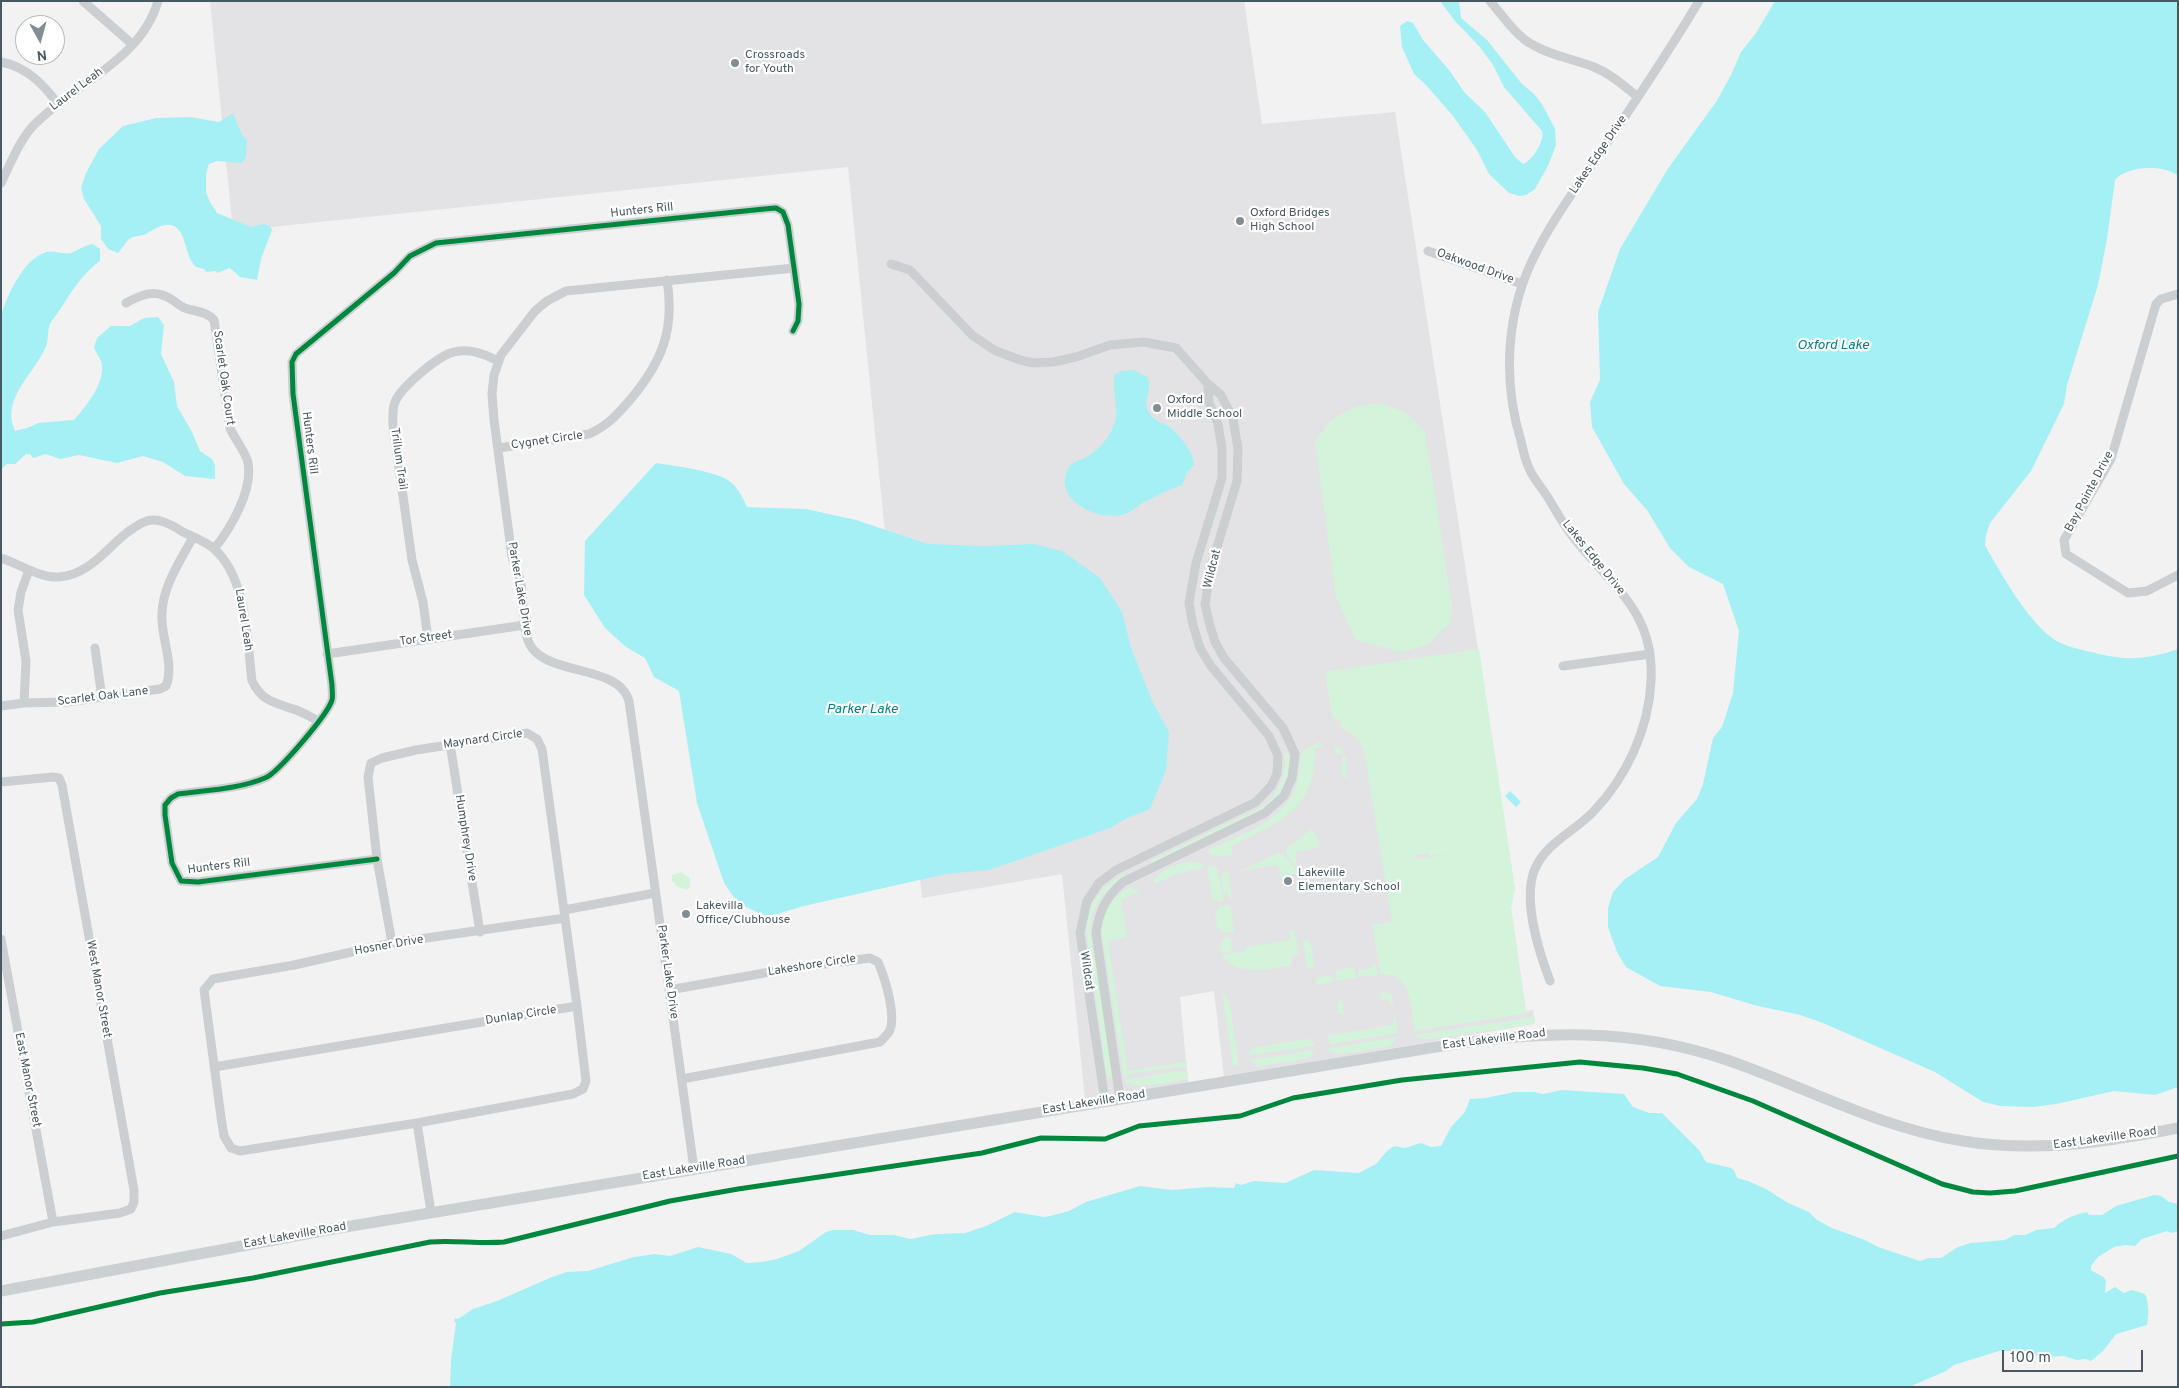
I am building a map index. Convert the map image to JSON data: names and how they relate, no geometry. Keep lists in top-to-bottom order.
{
  "streets": {
    "main road": ["East Lakeville Road"],
    "street": [
      "Laurel Leah",
      "Lakes Edge Drive",
      "Hunters Rill",
      "Oakwood Drive",
      "Scarlet Oak Court",
      "Cygnet Circle",
      "Trillum Trail",
      "Bay Pointe Drive",
      "Wildcat",
      "Parker Lake Drive",
      "Tor Street",
      "Scarlet Oak Lane",
      "Maynard Circle",
      "Humphrey Drive",
      "Hosner Drive",
      "Lakeshore Circle",
      "West Manor Street",
      "Dunlap Circle",
      "East Manor Street"
    ]
  },
  "crossings": [
    ["Laurel Leah", "Hunters Rill"],
    ["Laurel Leah", "Scarlet Oak Court"],
    ["Laurel Leah", "Scarlet Oak Lane"],
    ["Lakes Edge Drive", "Oakwood Drive"],
    ["Hunters Rill", "Parker Lake Drive"],
    ["Hunters Rill", "Tor Street"],
    ["Hunters Rill", "Maynard Circle"],
    ["Cygnet Circle", "Parker Lake Drive"],
    ["Trillum Trail", "Parker Lake Drive"],
    ["Trillum Trail", "Tor Street"],
    ["Wildcat", "East Lakeville Road"],
    ["Parker Lake Drive", "Tor Street"],
    ["Parker Lake Drive", "Hosner Drive"],
    ["Parker Lake Drive", "Lakeshore Circle"],
    ["Parker Lake Drive", "East Lakeville Road"],
    ["Maynard Circle", "Humphrey Drive"],
    ["Maynard Circle", "Hosner Drive"],
    ["Maynard Circle", "Dunlap Circle"],
    ["Humphrey Drive", "Hosner Drive"],
    ["Hosner Drive", "Dunlap Circle"],
    ["West Manor Street", "East Manor Street"]
  ],
  "water": ["Oxford Lake", "Parker Lake"],
  "places": [
    "Crossroads for Youth",
    "Oxford Bridges High School",
    "Oxford Middle School",
    "Lakeville Elementary School",
    "Lakevilla Office/Clubhouse"
  ],
  "scale_bar": "100 m",
  "north": "bottom"
}
